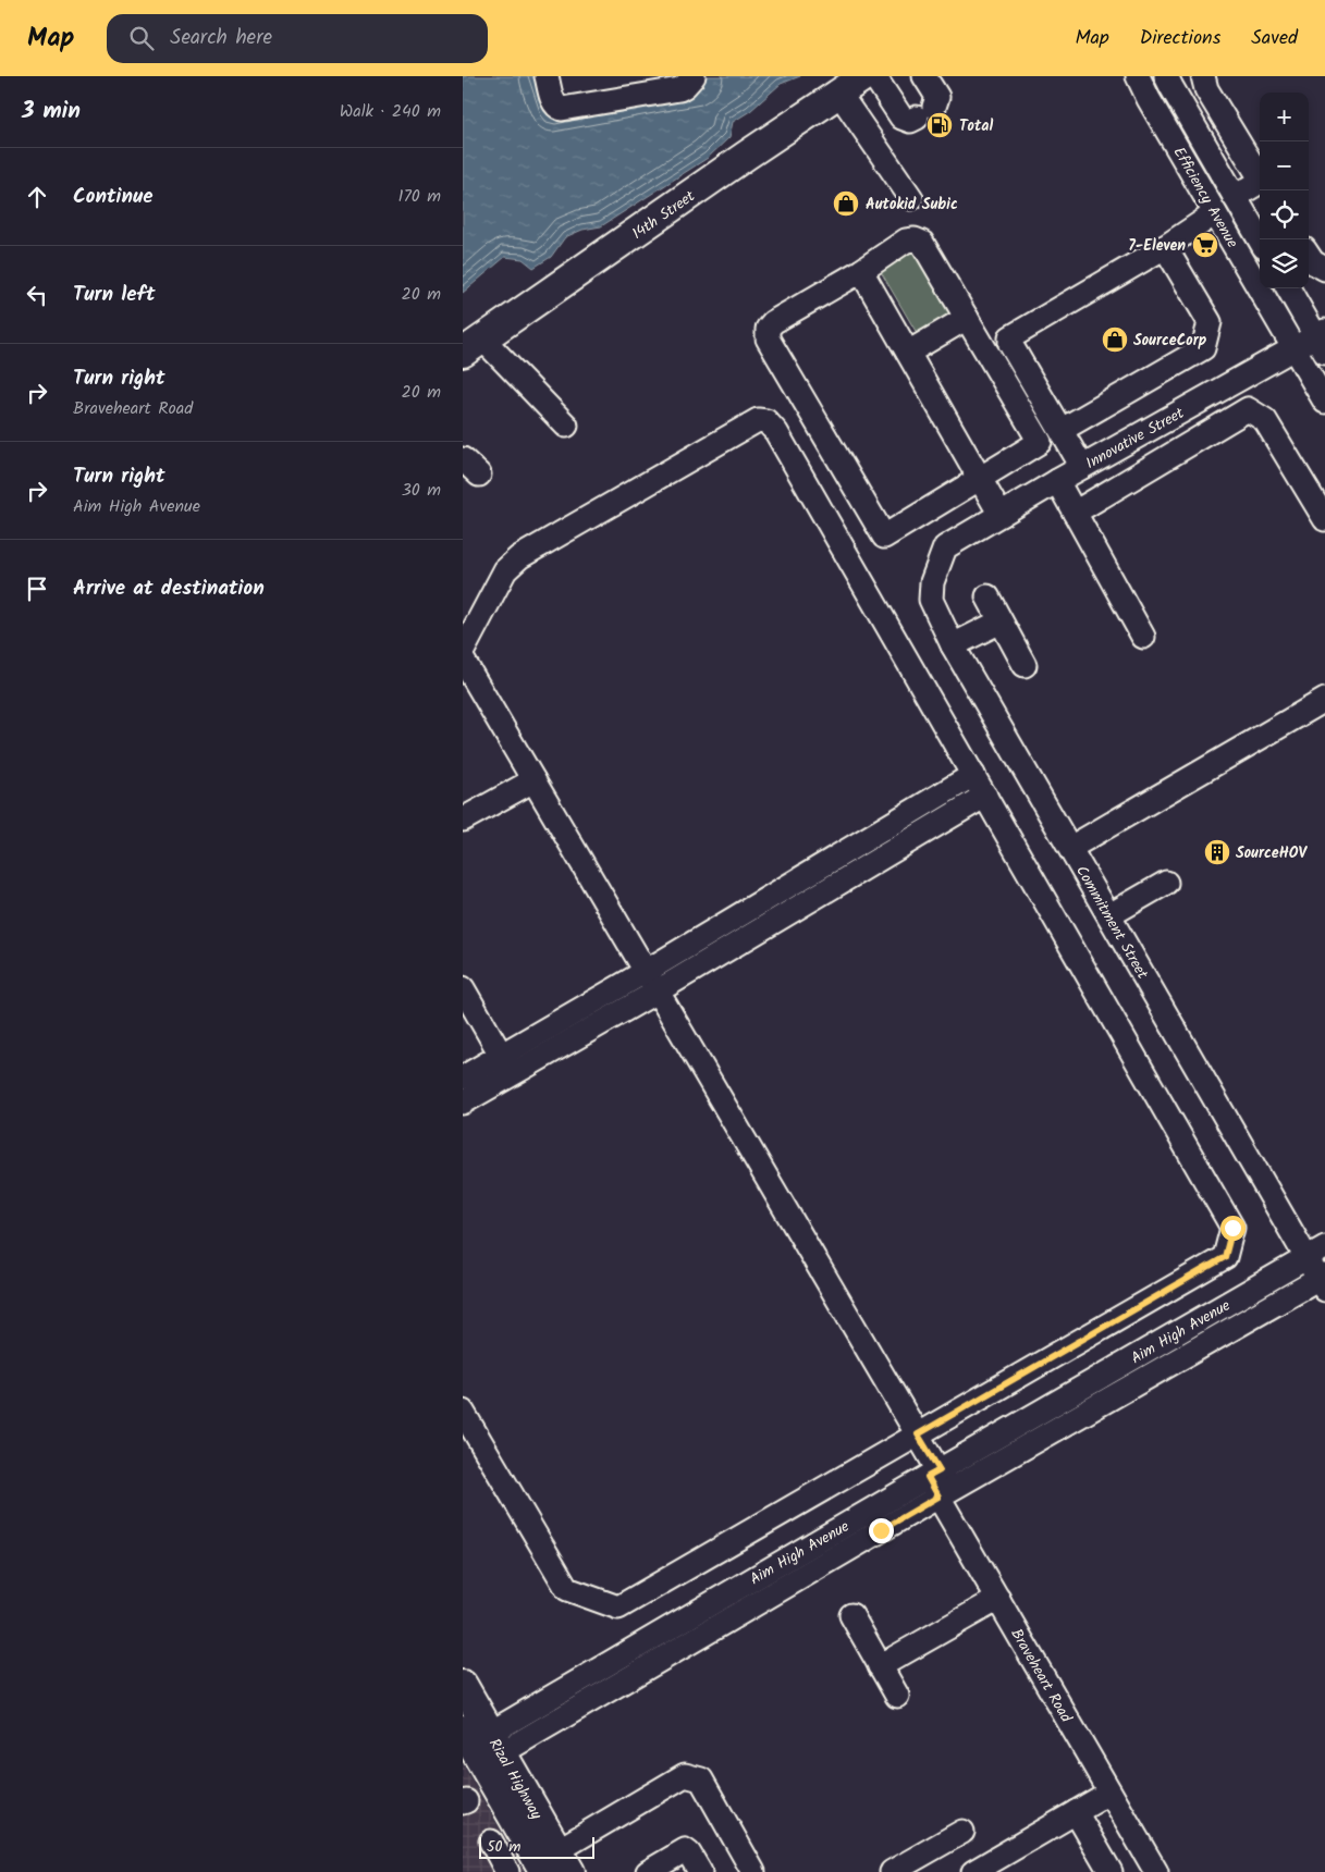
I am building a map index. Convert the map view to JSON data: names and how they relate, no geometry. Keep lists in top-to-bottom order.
{
  "streets": {
    "main road": ["14th Street", "Rizal Highway"],
    "street": [
      "Efficiency Avenue",
      "Innovative Street",
      "Commitment Street",
      "Aim High Avenue",
      "Braveheart Road"
    ]
  },
  "crossings": [
    ["Efficiency Avenue", "Innovative Street"],
    ["Innovative Street", "Commitment Street"],
    ["Commitment Street", "Aim High Avenue"],
    ["Aim High Avenue", "Braveheart Road"],
    ["Aim High Avenue", "Rizal Highway"]
  ],
  "places": {
    "fuel station": ["Total"],
    "shop": ["Autokid Subic", "SourceCorp"],
    "supermarket": ["7-Eleven"],
    "building": ["SourceHOV"]
  },
  "scale_bar": "50 m",
  "page": {
    "header": "Map",
    "search": "Search here",
    "nav": ["Map", "Directions", "Saved"],
    "heading": ["3 min", "Walk · 240 m"],
    "map_buttons": ["+", "−"],
    "list": [
      ["Continue", "170 m"],
      ["Turn left", "20 m"],
      ["Turn right", "Braveheart Road", "20 m"],
      ["Turn right", "Aim High Avenue", "30 m"],
      "Arrive at destination"
    ],
    "scale": "50 m"
  }
}
